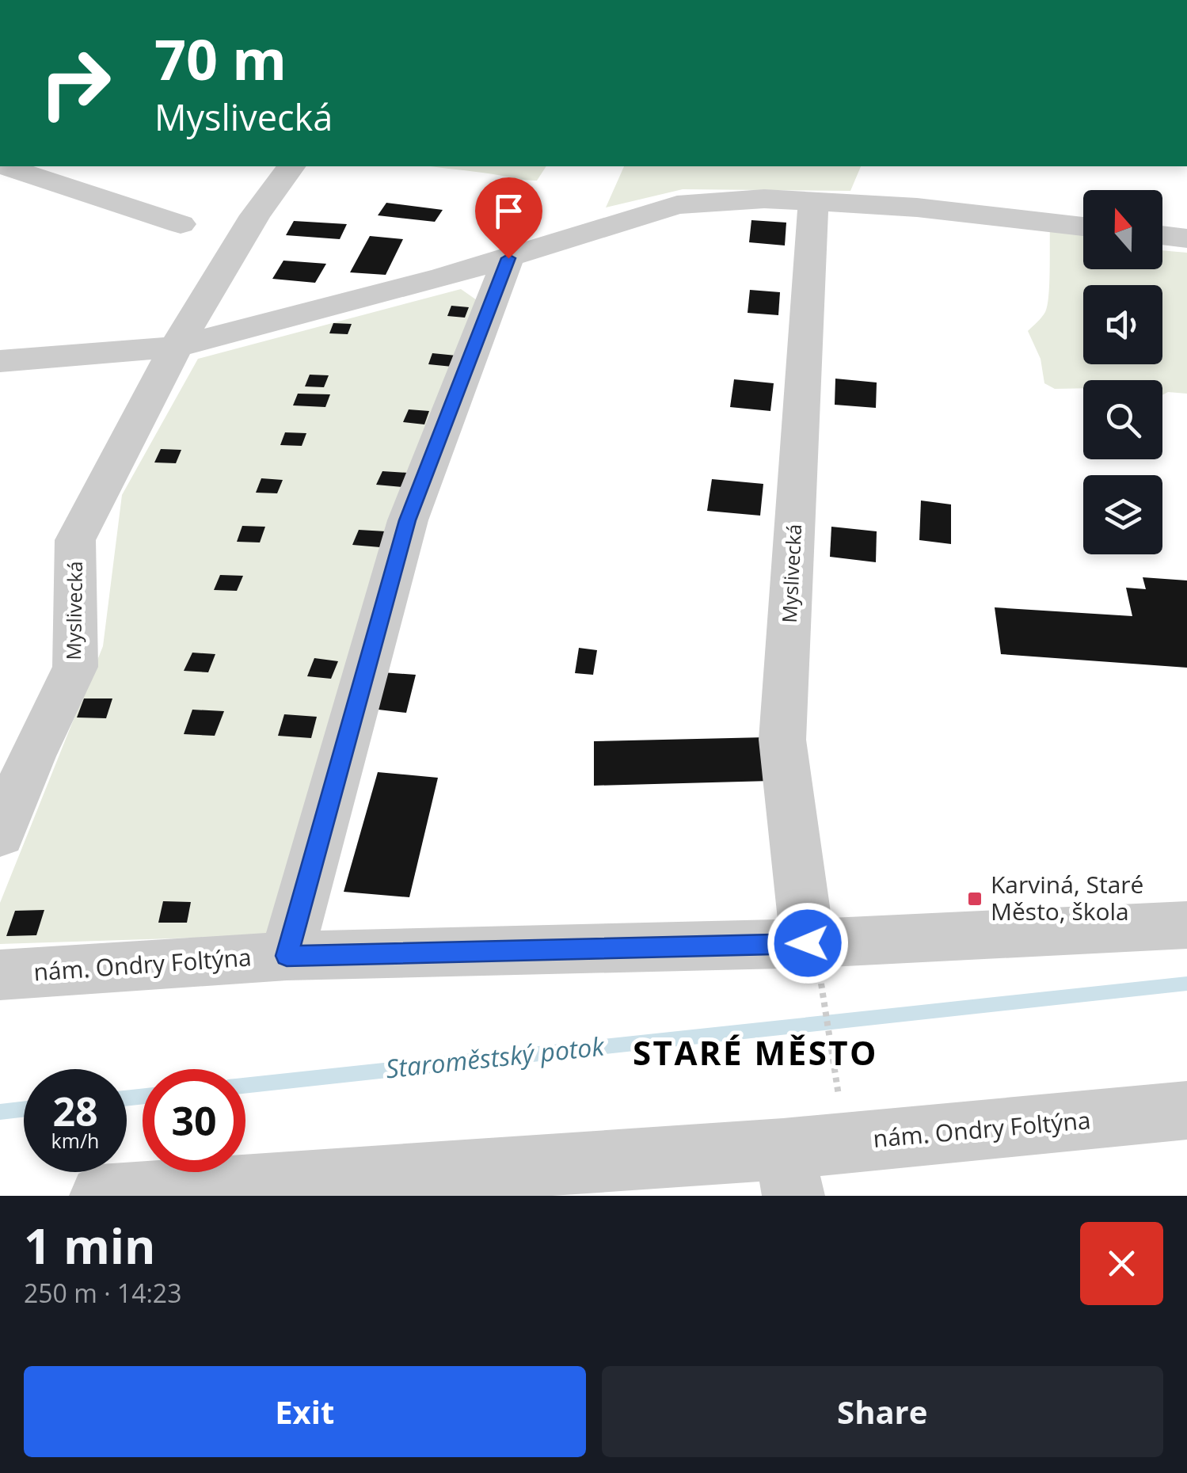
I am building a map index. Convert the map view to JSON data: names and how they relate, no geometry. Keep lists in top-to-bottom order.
{
  "streets": {
    "street": ["Myslivecká", "nám. Ondry Foltýna"]
  },
  "crossings": [
    ["Myslivecká", "nám. Ondry Foltýna"]
  ],
  "districts": ["STARÉ MĚSTO"],
  "water": ["Staroměstský potok"],
  "places": {
    "transit": ["Karviná, Staré Město, škola"]
  },
  "north": "top",
  "page": {
    "turn": ["70 m", "Myslivecká"],
    "speed": "28 km/h",
    "limit": "30",
    "heading": ["1 min", "250 m · 14:23"],
    "buttons": ["Exit", "Share"]
  }
}
